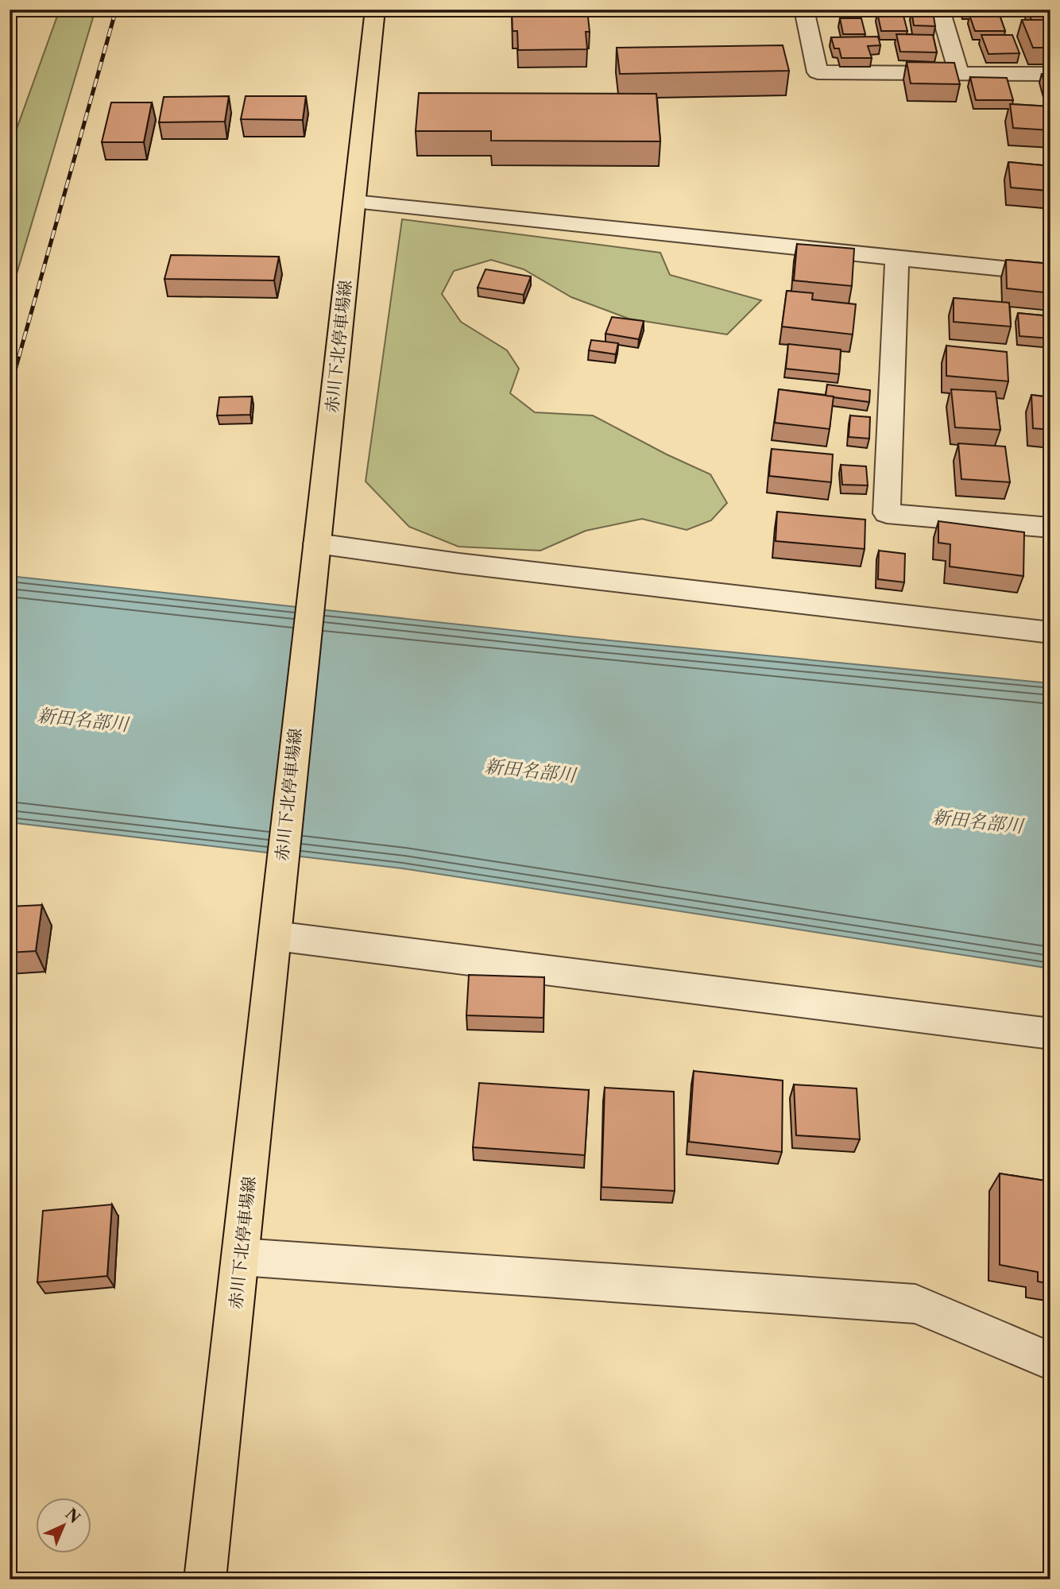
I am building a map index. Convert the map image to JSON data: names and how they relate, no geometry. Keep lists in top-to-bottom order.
{
  "streets": {
    "main road": ["赤川下北停車場線"]
  },
  "water": ["新田名部川"],
  "north": "top right"
}
